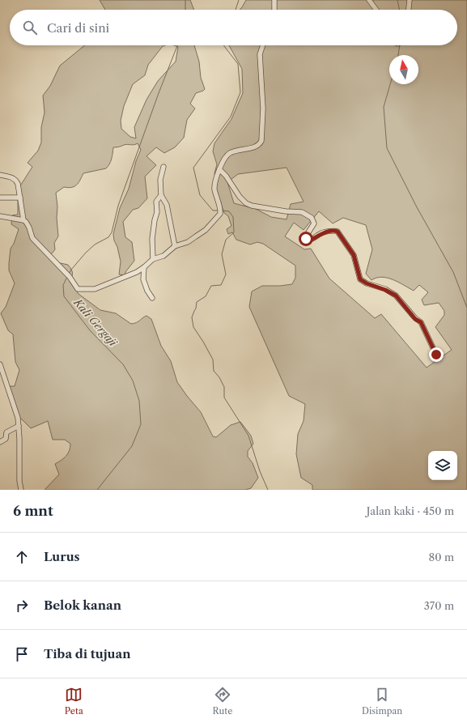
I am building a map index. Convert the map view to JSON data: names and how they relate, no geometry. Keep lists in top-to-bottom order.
{
  "water": ["Kali Gergaji"],
  "north": "top",
  "page": {
    "search": "Cari di sini",
    "heading": ["6 mnt", "Jalan kaki · 450 m"],
    "list": [
      ["Lurus", "80 m"],
      ["Belok kanan", "370 m"],
      "Tiba di tujuan"
    ],
    "nav": ["Peta", "Rute", "Disimpan"]
  }
}
